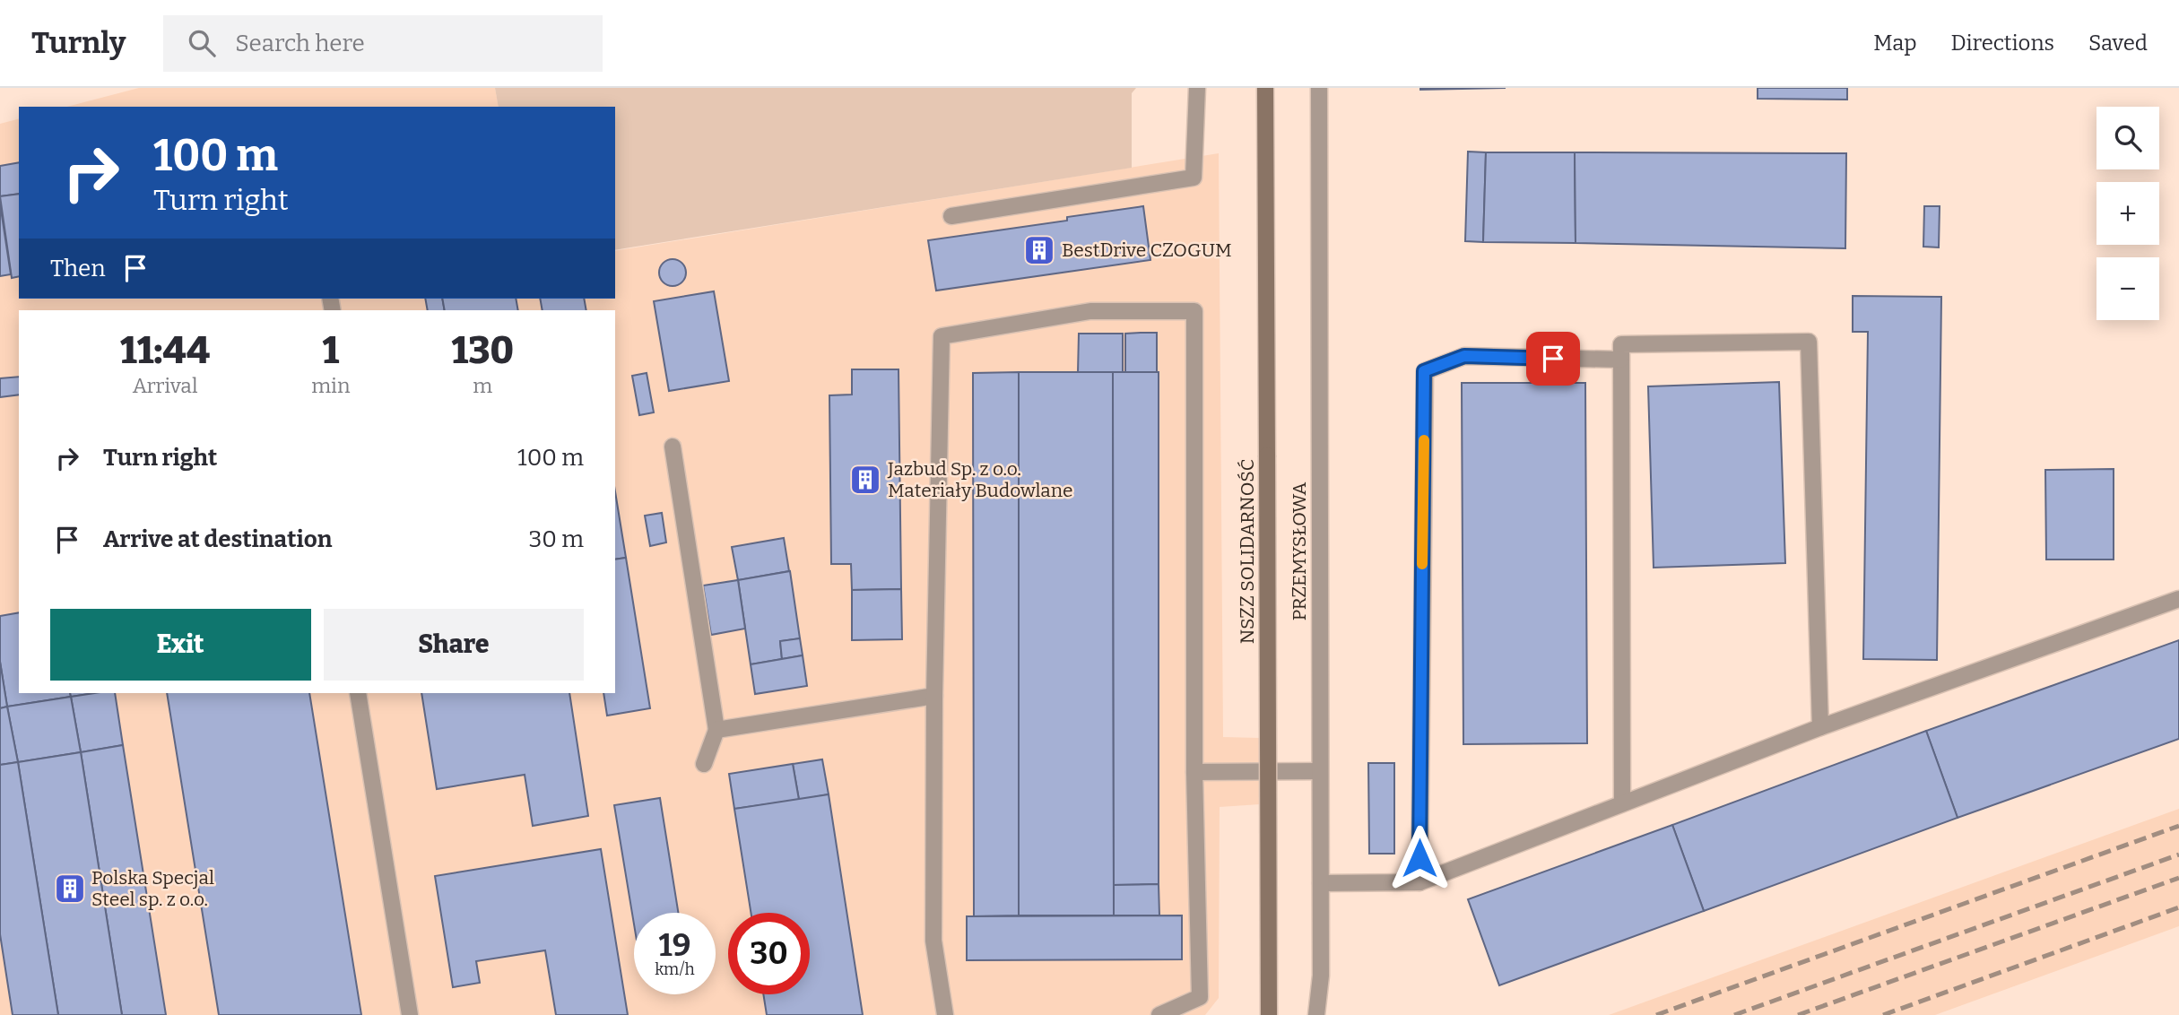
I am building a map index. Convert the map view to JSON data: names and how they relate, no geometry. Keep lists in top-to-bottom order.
{
  "streets": {
    "main road": ["NSZZ SOLIDARNOŚĆ"],
    "street": ["PRZEMYSŁOWA"]
  },
  "places": {
    "building": ["BestDrive CZOGUM", "Jazbud Sp. z o.o. Materiały Budowlane", "Polska Specjal Steel sp. z o.o."]
  },
  "page": {
    "header": "Turnly",
    "search": "Search here",
    "nav": ["Map", "Directions", "Saved"],
    "map_buttons": ["+", "−"],
    "turn": ["100 m", "Turn right"],
    "then": "Then",
    "eta": [
      "11:44",
      "Arrival",
      "1",
      "min",
      "130",
      "m"
    ],
    "list": [
      {
        "name": "Turn right",
        "value": "100 m"
      },
      {
        "name": "Arrive at destination",
        "value": "30 m"
      }
    ],
    "buttons": ["Exit", "Share"],
    "speed": "19 km/h",
    "limit": "30"
  }
}
